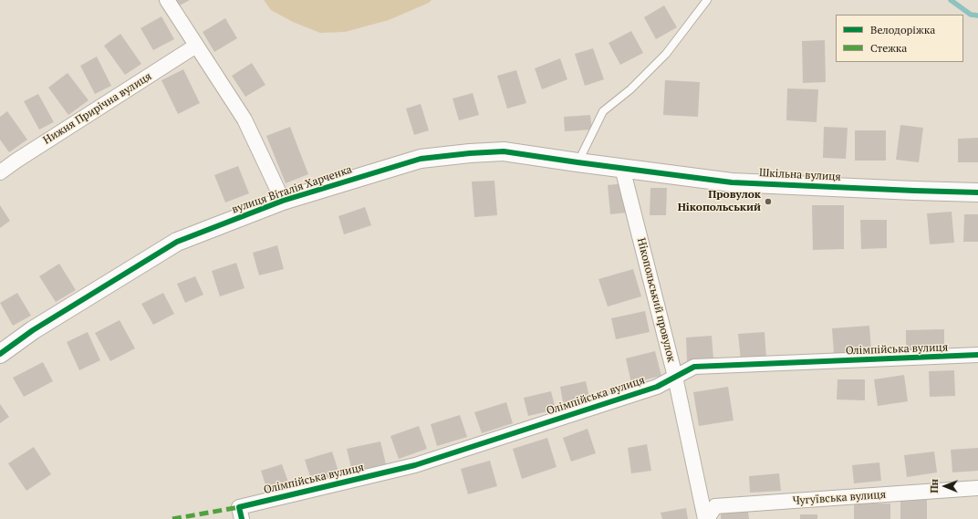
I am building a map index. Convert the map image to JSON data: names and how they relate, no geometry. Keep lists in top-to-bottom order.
{
  "streets": {
    "street": [
      "Нижня Прирічна вулиця",
      "Шкільна вулиця",
      "вулиця Віталія Харченка",
      "Нікопольський провулок",
      "Олімпійська вулиця",
      "Чугуївська вулиця"
    ]
  },
  "crossings": [
    ["Шкільна вулиця", "вулиця Віталія Харченка"],
    ["Шкільна вулиця", "Нікопольський провулок"],
    ["вулиця Віталія Харченка", "Нікопольський провулок"],
    ["Нікопольський провулок", "Олімпійська вулиця"],
    ["Нікопольський провулок", "Чугуївська вулиця"]
  ],
  "places": ["Провулок Нікопольський"],
  "legend": ["Велодоріжка", "Стежка"],
  "north": "left"
}
